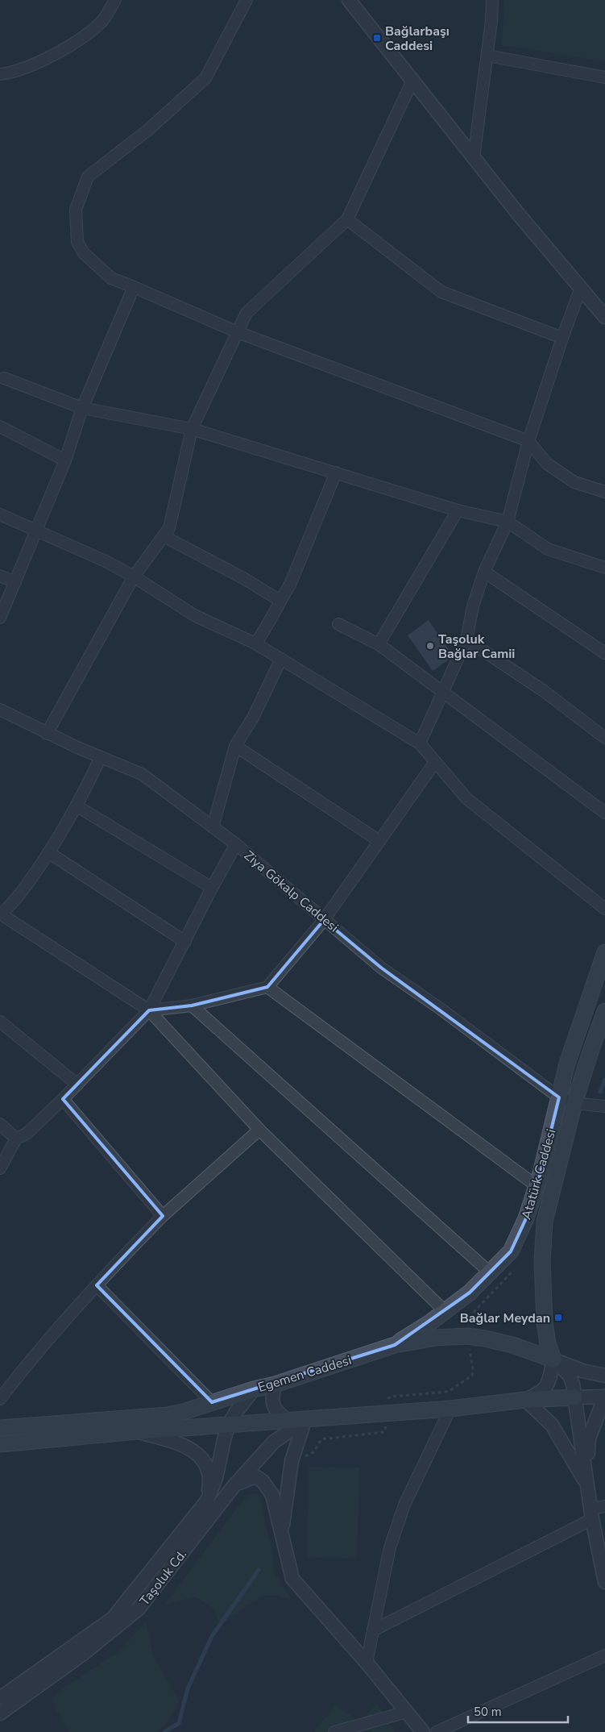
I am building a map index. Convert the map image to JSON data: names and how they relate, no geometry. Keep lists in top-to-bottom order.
{
  "streets": {
    "main road": ["Atatürk Caddesi", "Egemen Caddesi"],
    "street": ["Ziya Gökalp Caddesi", "Taşoluk Cd."]
  },
  "crossings": [
    ["Ziya Gökalp Caddesi", "Atatürk Caddesi"],
    ["Atatürk Caddesi", "Egemen Caddesi"],
    ["Egemen Caddesi", "Taşoluk Cd."]
  ],
  "places": {
    "transit": ["Bağlarbaşı Caddesi", "Bağlar Meydan"],
    "other": ["Taşoluk Bağlar Camii"]
  },
  "scale_bar": "50 m"
}
